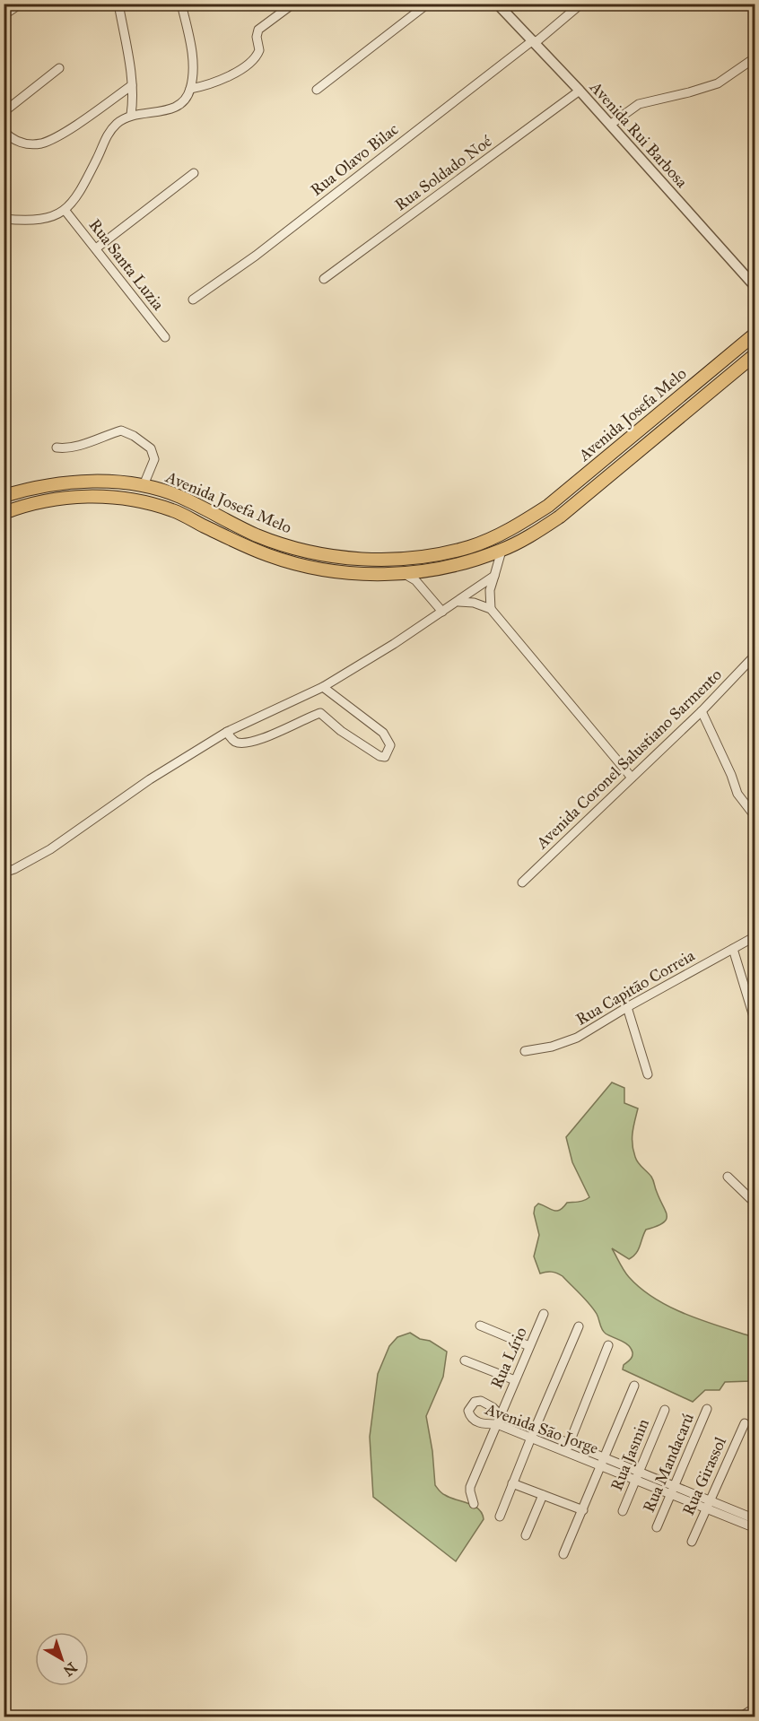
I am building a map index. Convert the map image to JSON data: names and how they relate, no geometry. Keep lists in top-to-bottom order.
{
  "streets": {
    "main road": ["Avenida Josefa Melo"],
    "street": [
      "Avenida Rui Barbosa",
      "Rua Olavo Bilac",
      "Rua Soldado Noé",
      "Rua Santa Luzia",
      "Avenida Coronel Salustiano Sarmento",
      "Rua Capitão Correia",
      "Rua Lírio",
      "Avenida São Jorge",
      "Rua Jasmin",
      "Rua Mandacarú",
      "Rua Girassol"
    ]
  },
  "crossings": [
    ["Avenida Rui Barbosa", "Rua Olavo Bilac"],
    ["Avenida Rui Barbosa", "Rua Soldado Noé"],
    ["Rua Lírio", "Avenida São Jorge"],
    ["Avenida São Jorge", "Rua Jasmin"],
    ["Avenida São Jorge", "Rua Mandacarú"],
    ["Avenida São Jorge", "Rua Girassol"]
  ],
  "north": "bottom right"
}
